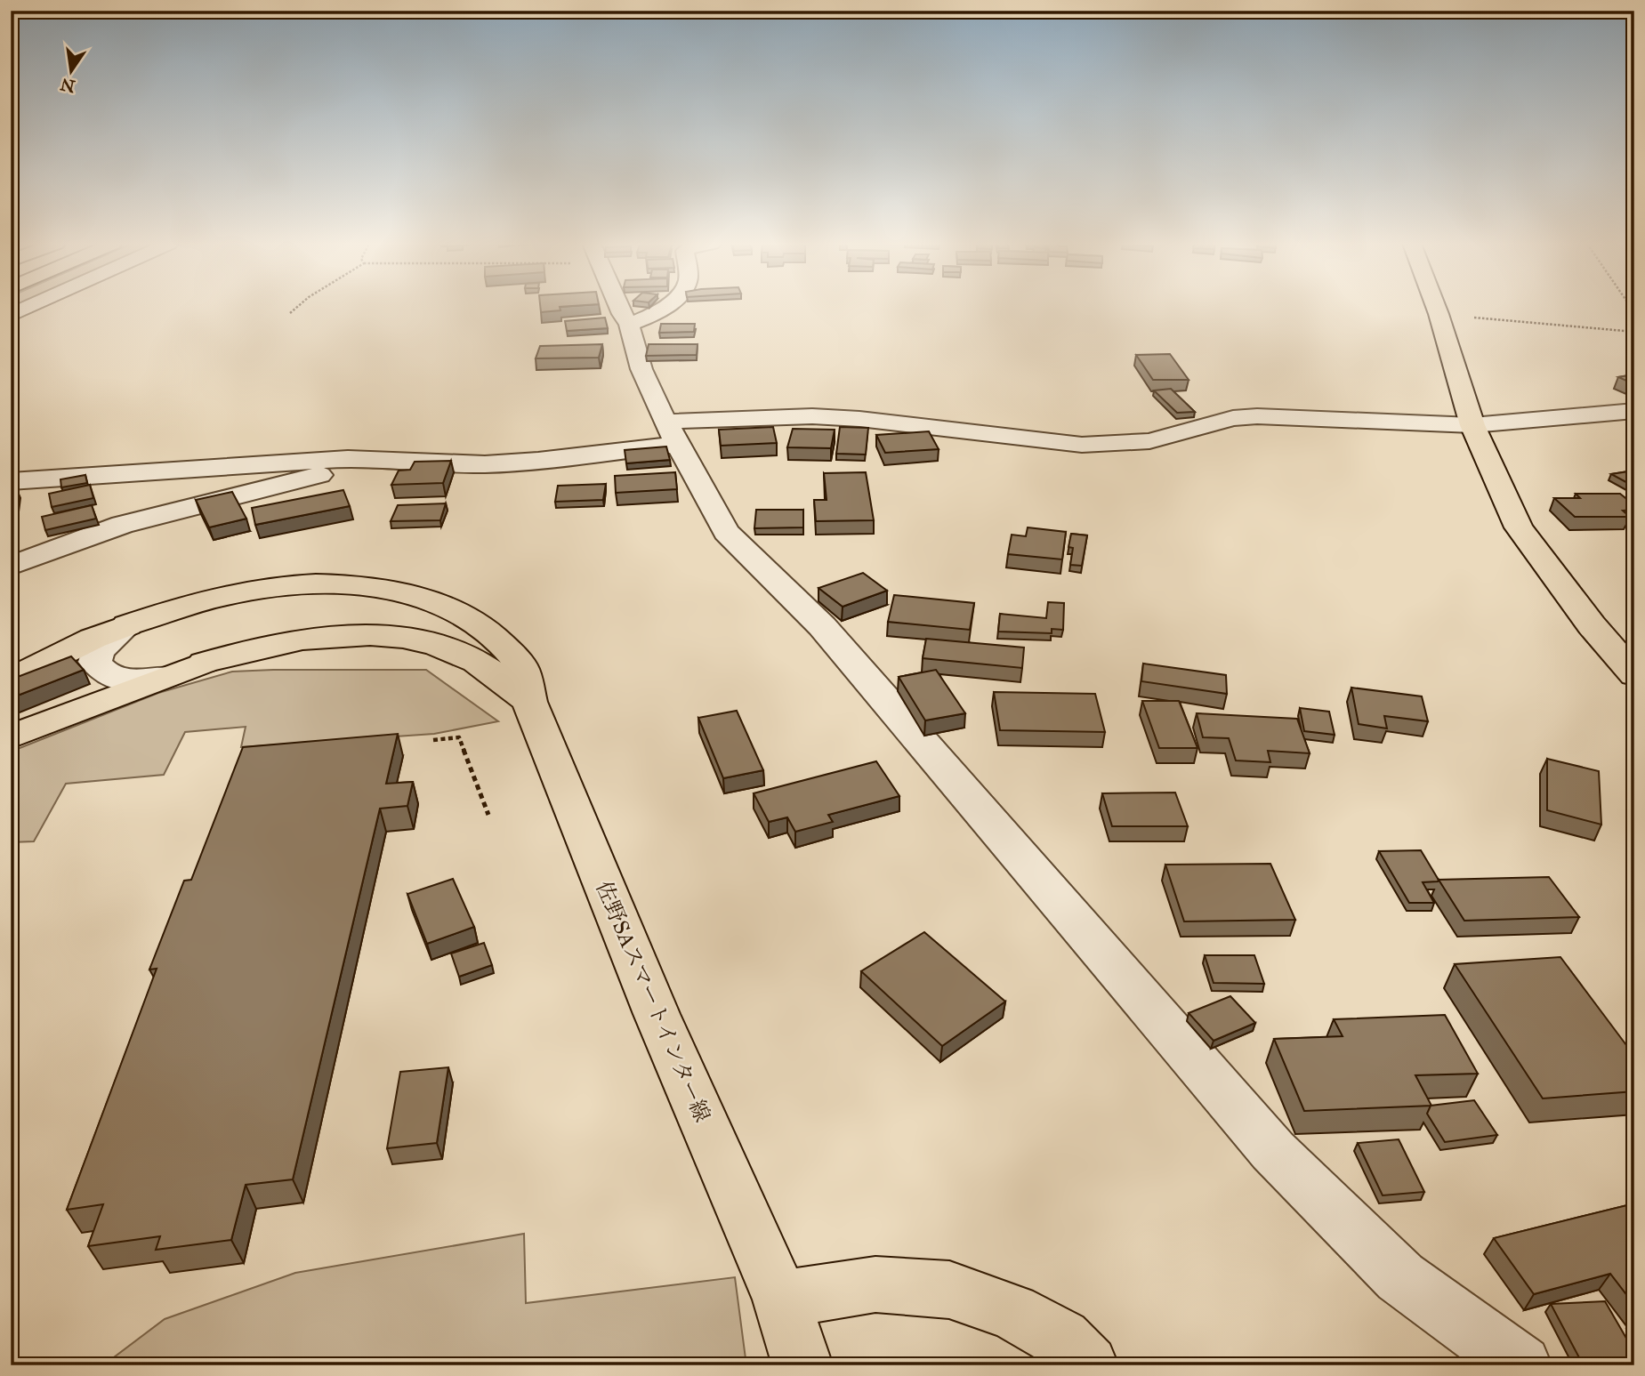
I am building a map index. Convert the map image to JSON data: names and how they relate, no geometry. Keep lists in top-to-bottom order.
{
  "streets": {
    "main road": ["佐野SAスマートインター線"]
  },
  "north": "bottom"
}
